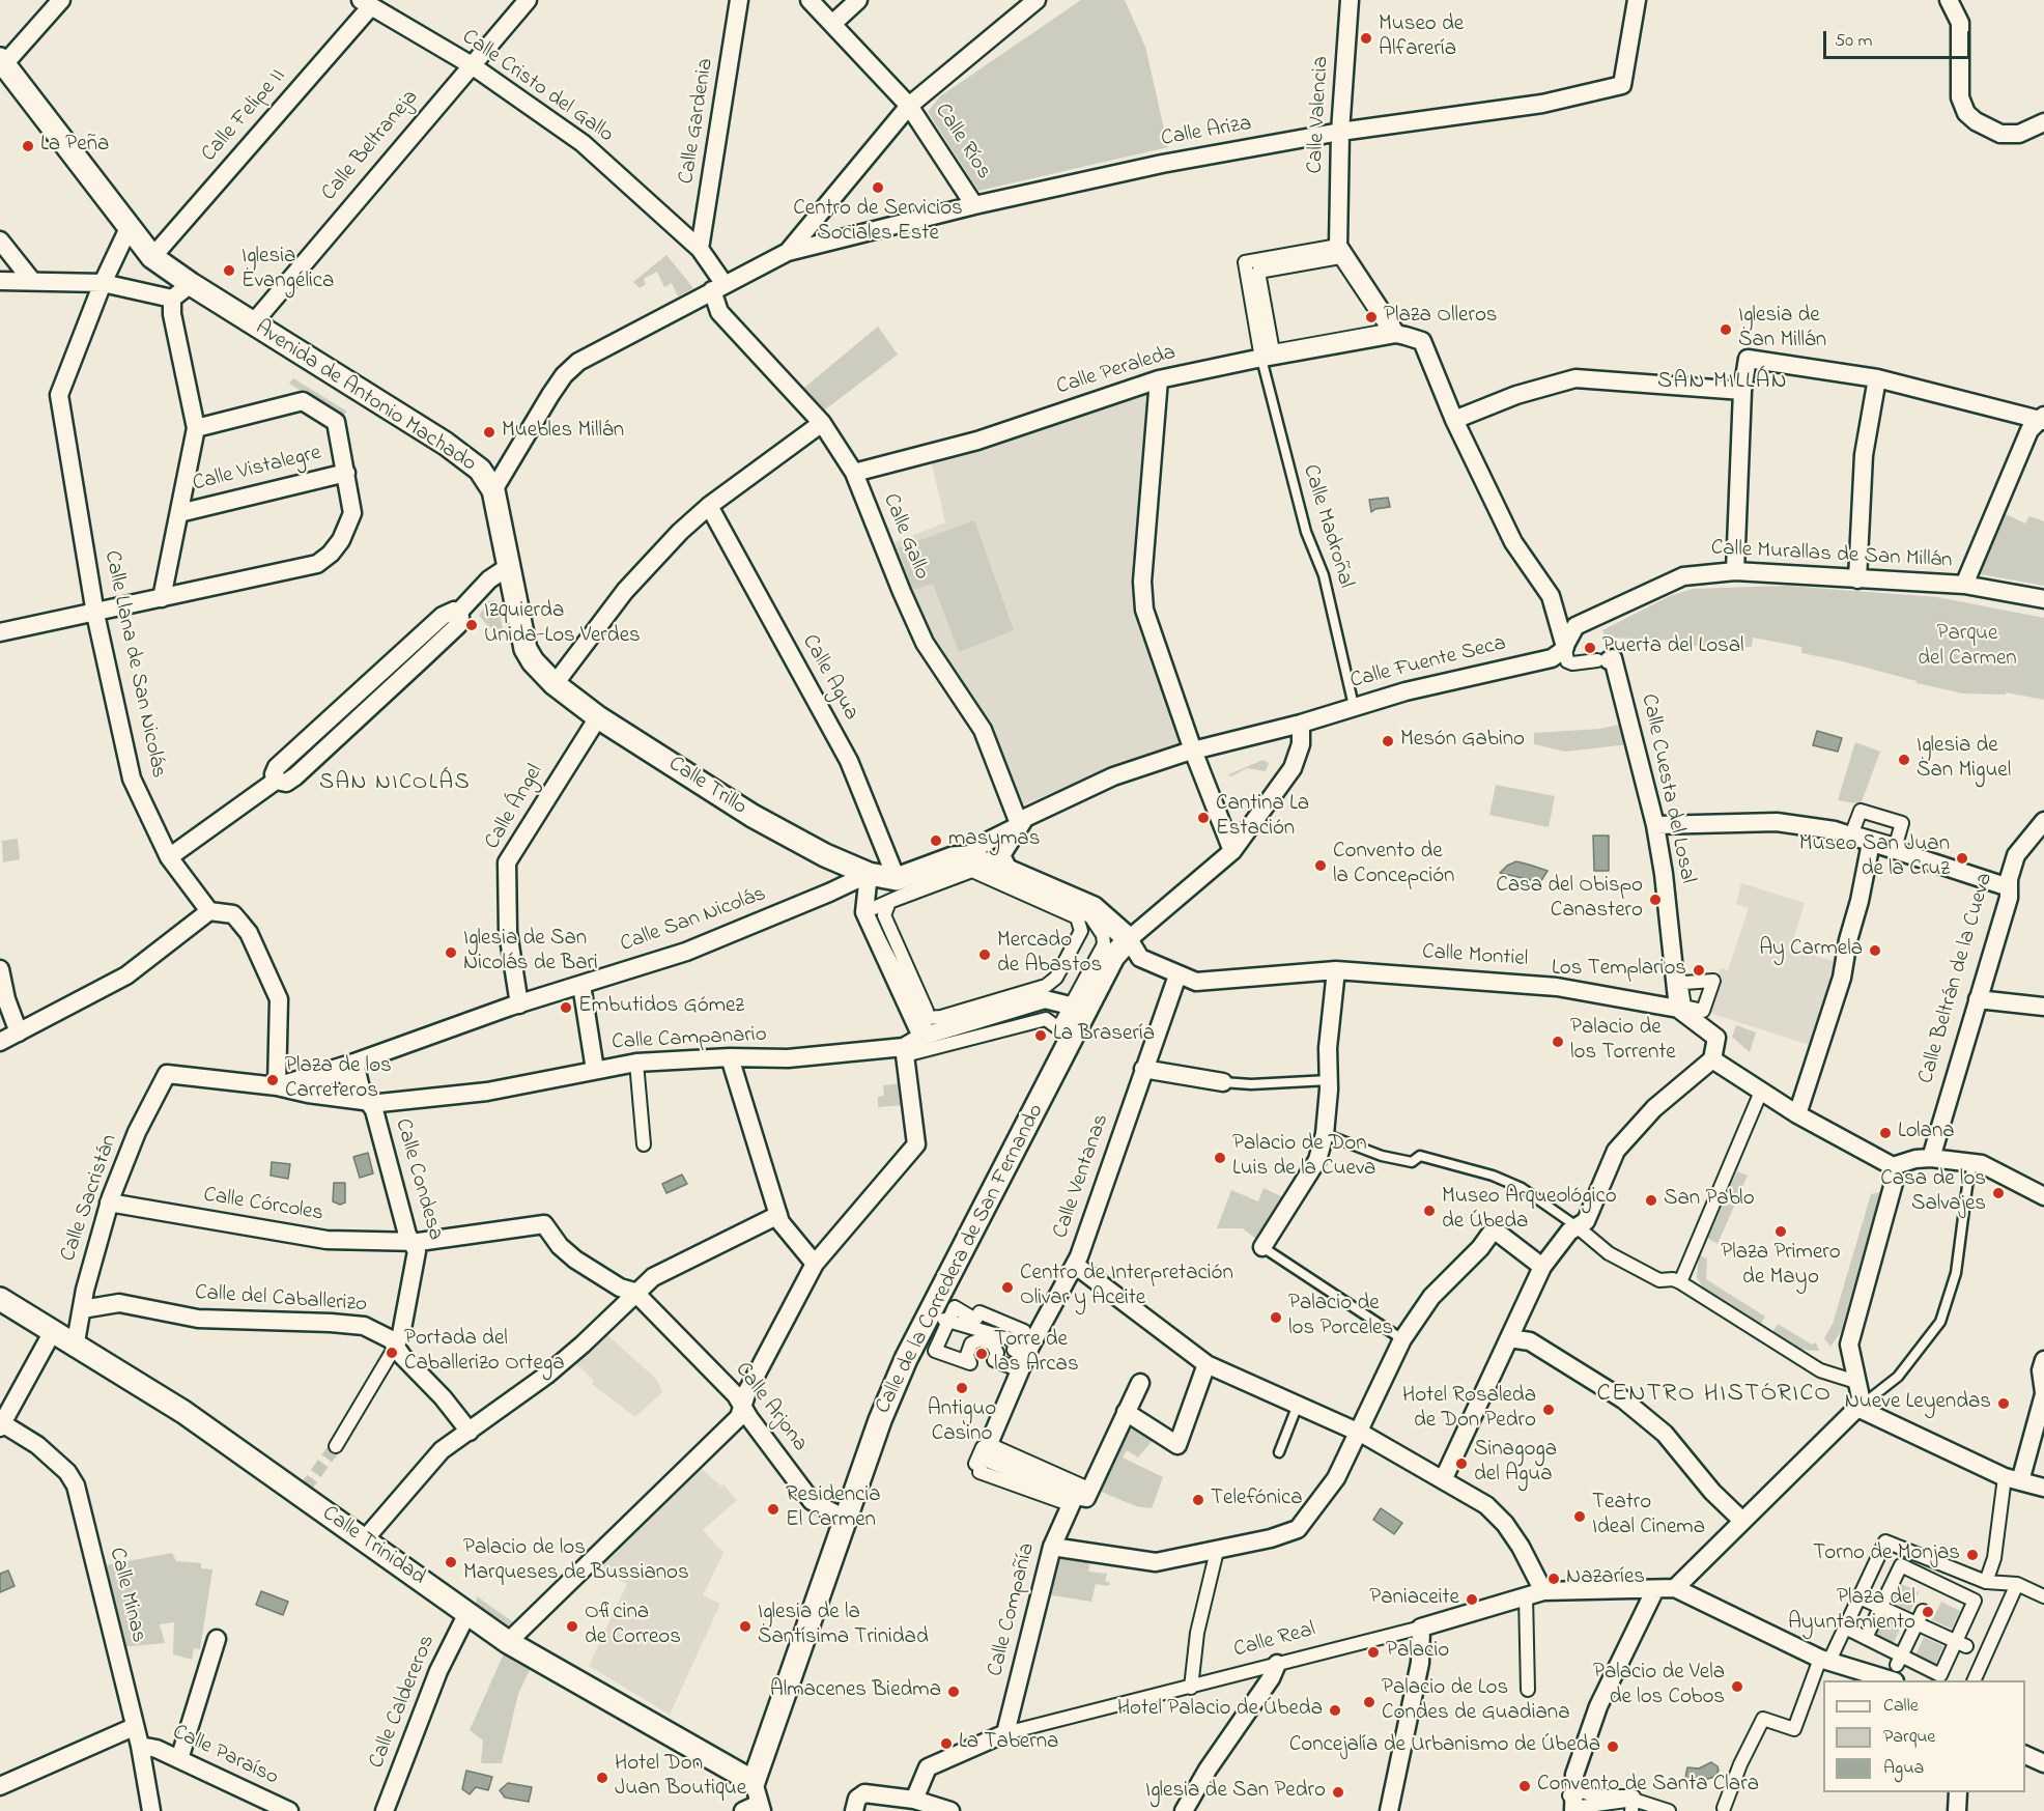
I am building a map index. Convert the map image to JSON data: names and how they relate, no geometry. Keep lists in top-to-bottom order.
{
  "streets": {
    "street": [
      "Calle Cristo del Gallo",
      "Calle Valencia",
      "Calle Felipe II",
      "Calle Gardenia",
      "Calle Ariza",
      "Calle Ríos",
      "Calle Beltraneja",
      "Calle Peraleda",
      "Avenida de Antonio Machado",
      "Calle Vistalegre",
      "Calle Gallo",
      "Calle Murallas de San Millán",
      "Calle Fuente Seca",
      "Calle Llana de San Nicolás",
      "Calle Agua",
      "Calle Trillo",
      "Calle Cuesta del Losal",
      "Calle Ángel",
      "Calle San Nicolás",
      "Calle Montiel",
      "Calle Beltrán de la Cueva",
      "Calle Campanario",
      "Calle Ventanas",
      "Calle Condesa",
      "Calle Sacristán",
      "Calle Córcoles",
      "Calle de la Corredera de San Fernando",
      "Calle del Caballerizo",
      "Calle Arjona",
      "Calle Trinidad",
      "Calle Minas",
      "Calle Compañía",
      "Calle Real",
      "Calle Caldereros",
      "Calle Paraíso"
    ],
    "lane": ["Calle Madroñal"]
  },
  "crossings": [
    ["Calle Cristo del Gallo", "Calle Felipe II"],
    ["Calle Cristo del Gallo", "Calle Gardenia"],
    ["Calle Cristo del Gallo", "Calle Ariza"],
    ["Calle Cristo del Gallo", "Calle Beltraneja"],
    ["Calle Cristo del Gallo", "Calle Gallo"],
    ["Calle Valencia", "Calle Ariza"],
    ["Calle Felipe II", "Avenida de Antonio Machado"],
    ["Calle Ariza", "Calle Ríos"],
    ["Calle Ariza", "Avenida de Antonio Machado"],
    ["Calle Ariza", "Calle Gallo"],
    ["Calle Beltraneja", "Avenida de Antonio Machado"],
    ["Calle Peraleda", "Calle Madroñal"],
    ["Calle Peraleda", "Calle Gallo"],
    ["Avenida de Antonio Machado", "Calle Trillo"],
    ["Calle Madroñal", "Calle Fuente Seca"],
    ["Calle Gallo", "Calle Fuente Seca"],
    ["Calle Murallas de San Millán", "Calle Fuente Seca"],
    ["Calle Murallas de San Millán", "Calle Cuesta del Losal"],
    ["Calle Fuente Seca", "Calle Cuesta del Losal"],
    ["Calle Agua", "Calle Trillo"],
    ["Calle Trillo", "Calle Ángel"],
    ["Calle Trillo", "Calle San Nicolás"],
    ["Calle Cuesta del Losal", "Calle Montiel"],
    ["Calle Ángel", "Calle San Nicolás"],
    ["Calle Montiel", "Calle Ventanas"],
    ["Calle Montiel", "Calle de la Corredera de San Fernando"],
    ["Calle Campanario", "Calle Condesa"],
    ["Calle Ventanas", "Calle Compañía"],
    ["Calle Condesa", "Calle Córcoles"],
    ["Calle Condesa", "Calle del Caballerizo"],
    ["Calle Sacristán", "Calle Córcoles"],
    ["Calle Sacristán", "Calle del Caballerizo"],
    ["Calle Sacristán", "Calle Trinidad"],
    ["Calle Córcoles", "Calle Arjona"],
    ["Calle de la Corredera de San Fernando", "Calle Arjona"],
    ["Calle de la Corredera de San Fernando", "Calle Trinidad"],
    ["Calle Trinidad", "Calle Caldereros"],
    ["Calle Minas", "Calle Paraíso"],
    ["Calle Compañía", "Calle Real"]
  ],
  "districts": ["SAN MILLÁN", "SAN NICOLÁS", "CENTRO HISTÓRICO"],
  "parks": ["Parque del Carmen"],
  "places": [
    "Museo de Alfarería",
    "La Peña",
    "Centro de Servicios Sociales Este",
    "Iglesia Evangélica",
    "Plaza Olleros",
    "Iglesia de San Millán",
    "Muebles Millán",
    "Izquierda Unida-Los Verdes",
    "Puerta del Losal",
    "Mesón Gabino",
    "Iglesia de San Miguel",
    "Cantina La Estación",
    "masymas",
    "Museo San Juan de la Cruz",
    "Convento de la Concepción",
    "Casa del Obispo Canastero",
    "Ay Carmela",
    "Iglesia de San Nicolás de Bari",
    "Mercado de Abastos",
    "Los Templarios",
    "Embutidos Gómez",
    "La Brasería",
    "Palacio de los Torrente",
    "Plaza de los Carreteros",
    "Lolana",
    "Palacio de Don Luis de la Cueva",
    "Casa de los Salvajes",
    "San Pablo",
    "Museo Arqueológico de Úbeda",
    "Plaza Primero de Mayo",
    "Centro de Interpretación Olivar y Aceite",
    "Palacio de los Porceles",
    "Portada del Caballerizo Ortega",
    "Torre de las Arcas",
    "Antiguo Casino",
    "Nueve Leyendas",
    "Hotel Rosaleda de Don Pedro",
    "Sinagoga del Agua",
    "Telefónica",
    "Residencia El Carmen",
    "Teatro Ideal Cinema",
    "Torno de Monjas",
    "Palacio de los Marqueses de Bussianos",
    "Nazaríes",
    "Paniaceite",
    "Plaza del Ayuntamiento",
    "Oficina de Correos",
    "Iglesia de la Santísima Trinidad",
    "Palacio",
    "Palacio de Vela de los Cobos",
    "Almacenes Biedma",
    "Palacio de Los Condes de Guadiana",
    "Hotel Palacio de Úbeda",
    "La Taberna",
    "Concejalía de Urbanismo de Úbeda",
    "Hotel Don Juan Boutique",
    "Convento de Santa Clara",
    "Iglesia de San Pedro"
  ],
  "legend": ["Calle", "Parque", "Agua"],
  "scale_bar": "50 m"
}
